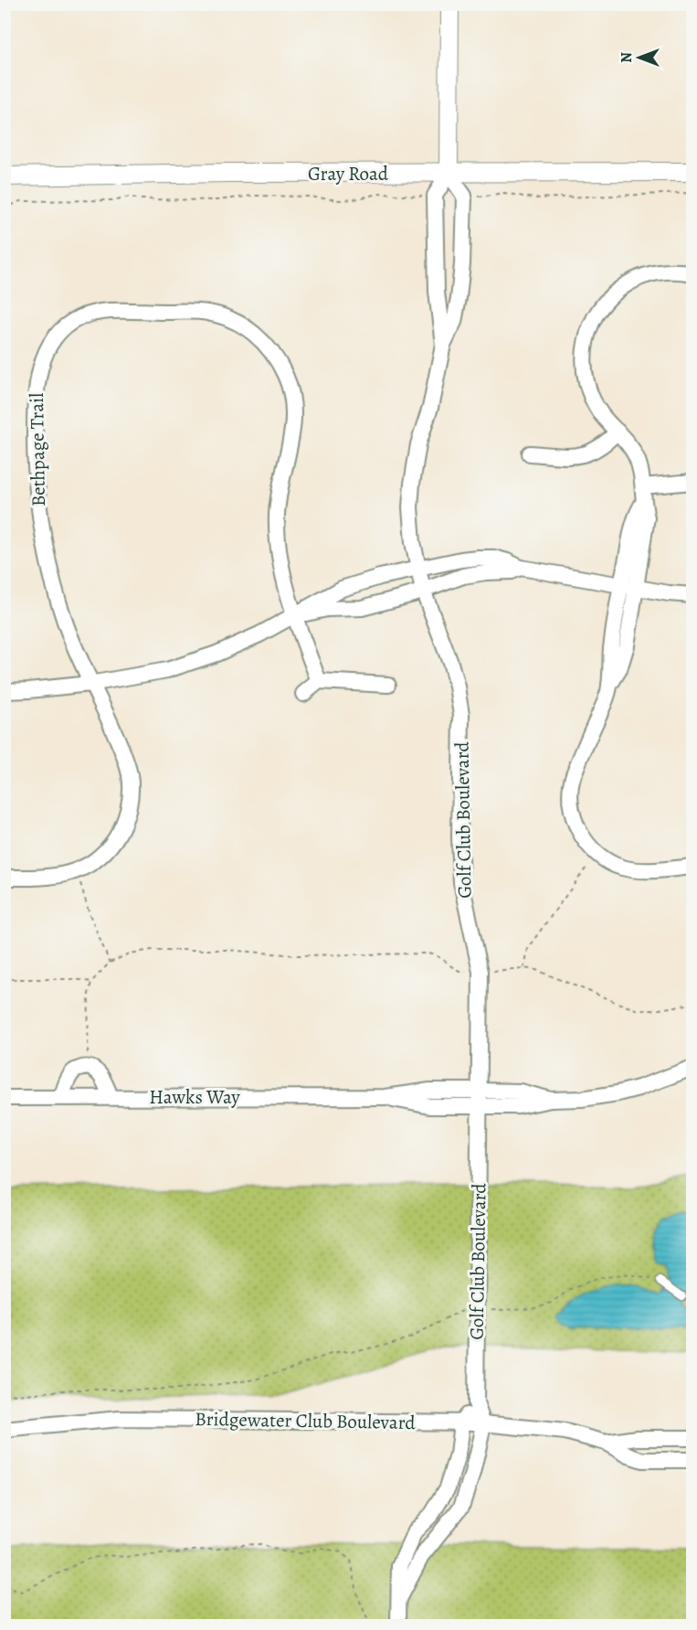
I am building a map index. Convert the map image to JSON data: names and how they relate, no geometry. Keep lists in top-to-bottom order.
{
  "streets": {
    "street": [
      "Gray Road",
      "Bethpage Trail",
      "Golf Club Boulevard",
      "Hawks Way",
      "Bridgewater Club Boulevard"
    ]
  },
  "crossings": [
    ["Golf Club Boulevard", "Hawks Way"],
    ["Golf Club Boulevard", "Bridgewater Club Boulevard"]
  ],
  "north": "left"
}
